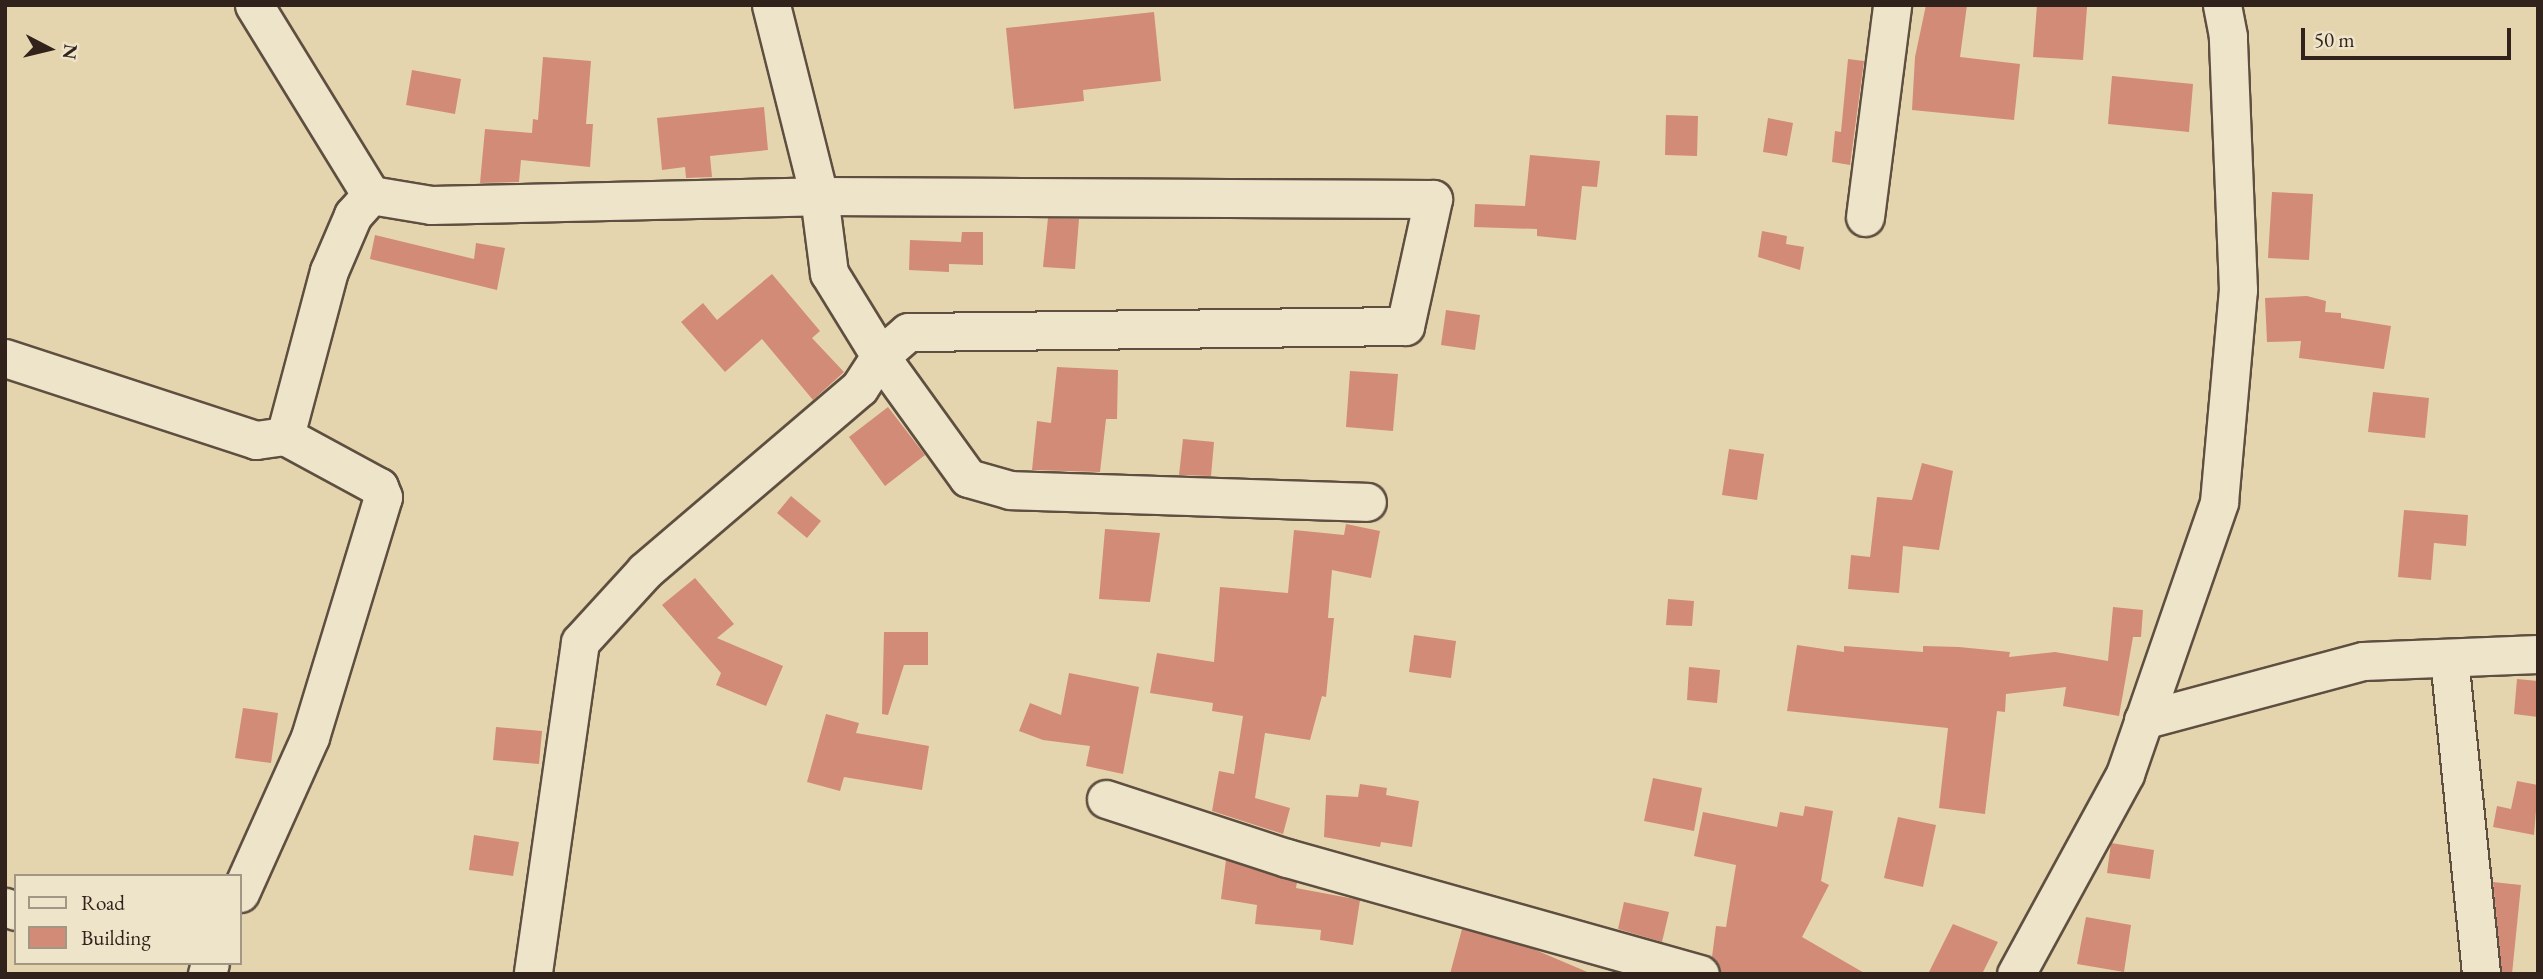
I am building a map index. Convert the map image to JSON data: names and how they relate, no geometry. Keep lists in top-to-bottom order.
{
  "legend": ["Road", "Building"],
  "scale_bar": "50 m",
  "north": "right"
}
